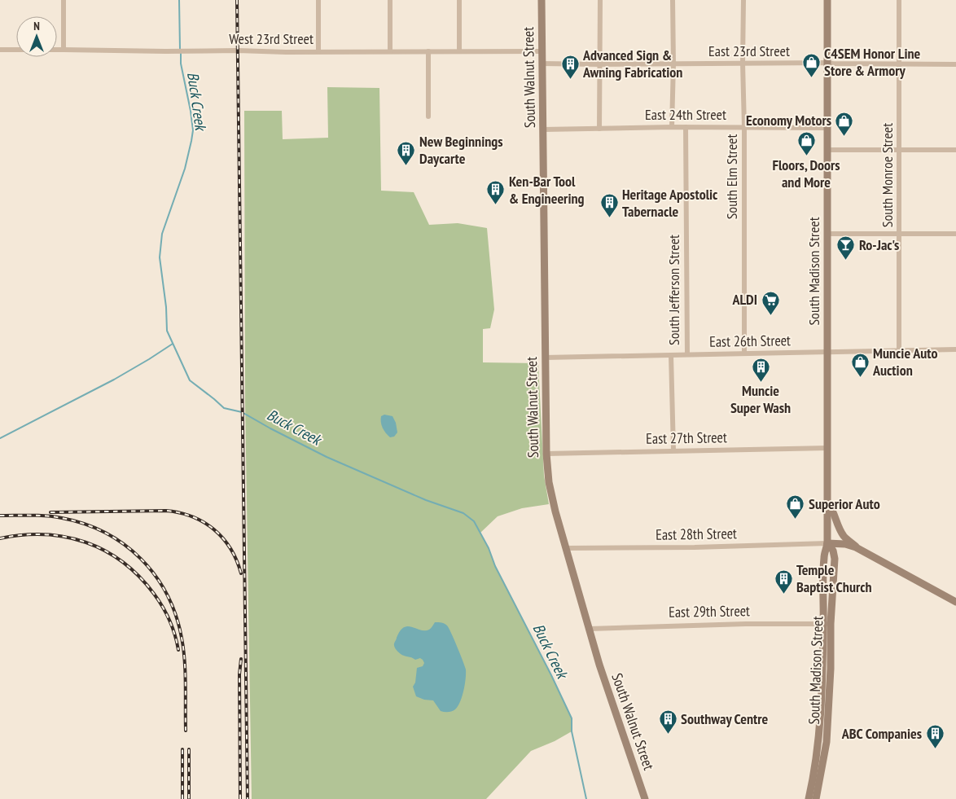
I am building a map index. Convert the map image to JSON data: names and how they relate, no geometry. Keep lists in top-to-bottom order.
{
  "streets": {
    "main road": ["South Walnut Street", "South Madison Street"],
    "street": [
      "West 23rd Street",
      "East 23rd Street",
      "East 24th Street",
      "South Monroe Street",
      "South Elm Street",
      "South Jefferson Street",
      "East 26th Street",
      "East 27th Street",
      "East 28th Street",
      "East 29th Street"
    ]
  },
  "crossings": [
    ["West 23rd Street", "South Walnut Street"],
    ["East 23rd Street", "South Walnut Street"],
    ["East 23rd Street", "South Monroe Street"],
    ["East 23rd Street", "South Elm Street"],
    ["East 23rd Street", "South Madison Street"],
    ["South Walnut Street", "East 24th Street"],
    ["South Walnut Street", "East 26th Street"],
    ["South Walnut Street", "East 27th Street"],
    ["South Walnut Street", "East 28th Street"],
    ["South Walnut Street", "East 29th Street"],
    ["East 24th Street", "South Elm Street"],
    ["East 24th Street", "South Madison Street"],
    ["East 24th Street", "South Jefferson Street"],
    ["South Monroe Street", "East 26th Street"],
    ["South Elm Street", "East 26th Street"],
    ["South Madison Street", "East 26th Street"],
    ["South Madison Street", "East 27th Street"],
    ["South Madison Street", "East 28th Street"],
    ["South Madison Street", "East 29th Street"],
    ["South Jefferson Street", "East 26th Street"],
    ["South Jefferson Street", "East 27th Street"]
  ],
  "water": ["Buck Creek"],
  "places": {
    "shop": [
      "C4SEM Honor Line Store & Armory",
      "Economy Motors",
      "Floors, Doors and More",
      "Muncie Auto Auction",
      "Superior Auto"
    ],
    "building": [
      "Advanced Sign & Awning Fabrication",
      "New Beginnings Daycarte",
      "Ken-Bar Tool & Engineering",
      "Heritage Apostolic Tabernacle",
      "Muncie Super Wash",
      "Temple Baptist Church",
      "Southway Centre",
      "ABC Companies"
    ],
    "bar": ["Ro-Jac's"],
    "supermarket": ["ALDI"]
  },
  "north": "top"
}
